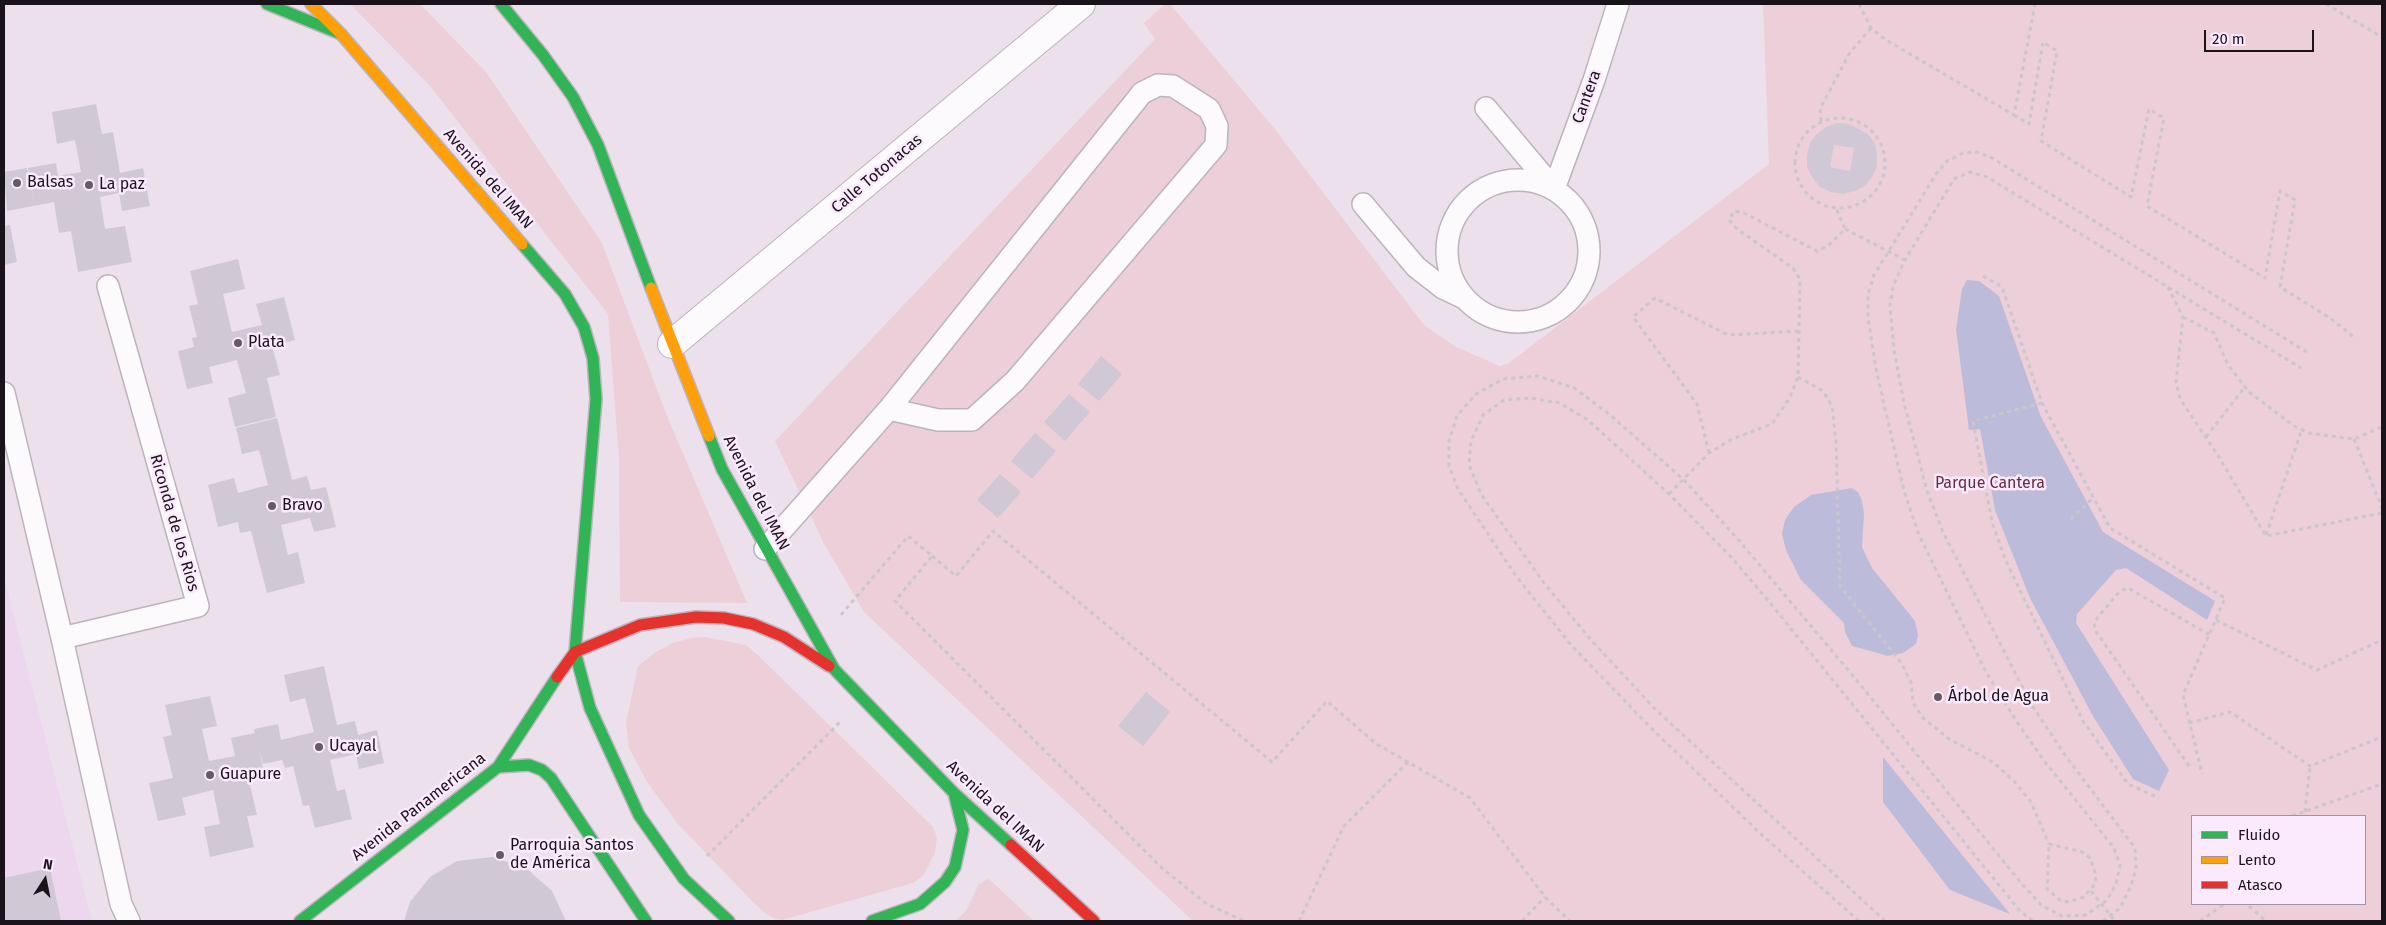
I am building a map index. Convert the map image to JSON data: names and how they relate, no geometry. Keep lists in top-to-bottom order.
{
  "streets": {
    "main road": ["Avenida del IMAN", "Avenida Panamericana"],
    "street": ["Calle Totonacas"],
    "lane": ["Cantera", "Riconda de los Rios"]
  },
  "crossings": [
    ["Calle Totonacas", "Avenida del IMAN"],
    ["Avenida del IMAN", "Avenida Panamericana"]
  ],
  "parks": ["Parque Cantera"],
  "places": [
    "Balsas",
    "La paz",
    "Plata",
    "Bravo",
    "Árbol de Agua",
    "Ucayal",
    "Guapure",
    "Parroquia Santos de América"
  ],
  "legend": ["Fluido", "Lento", "Atasco"],
  "scale_bar": "20 m",
  "north": "top"
}
